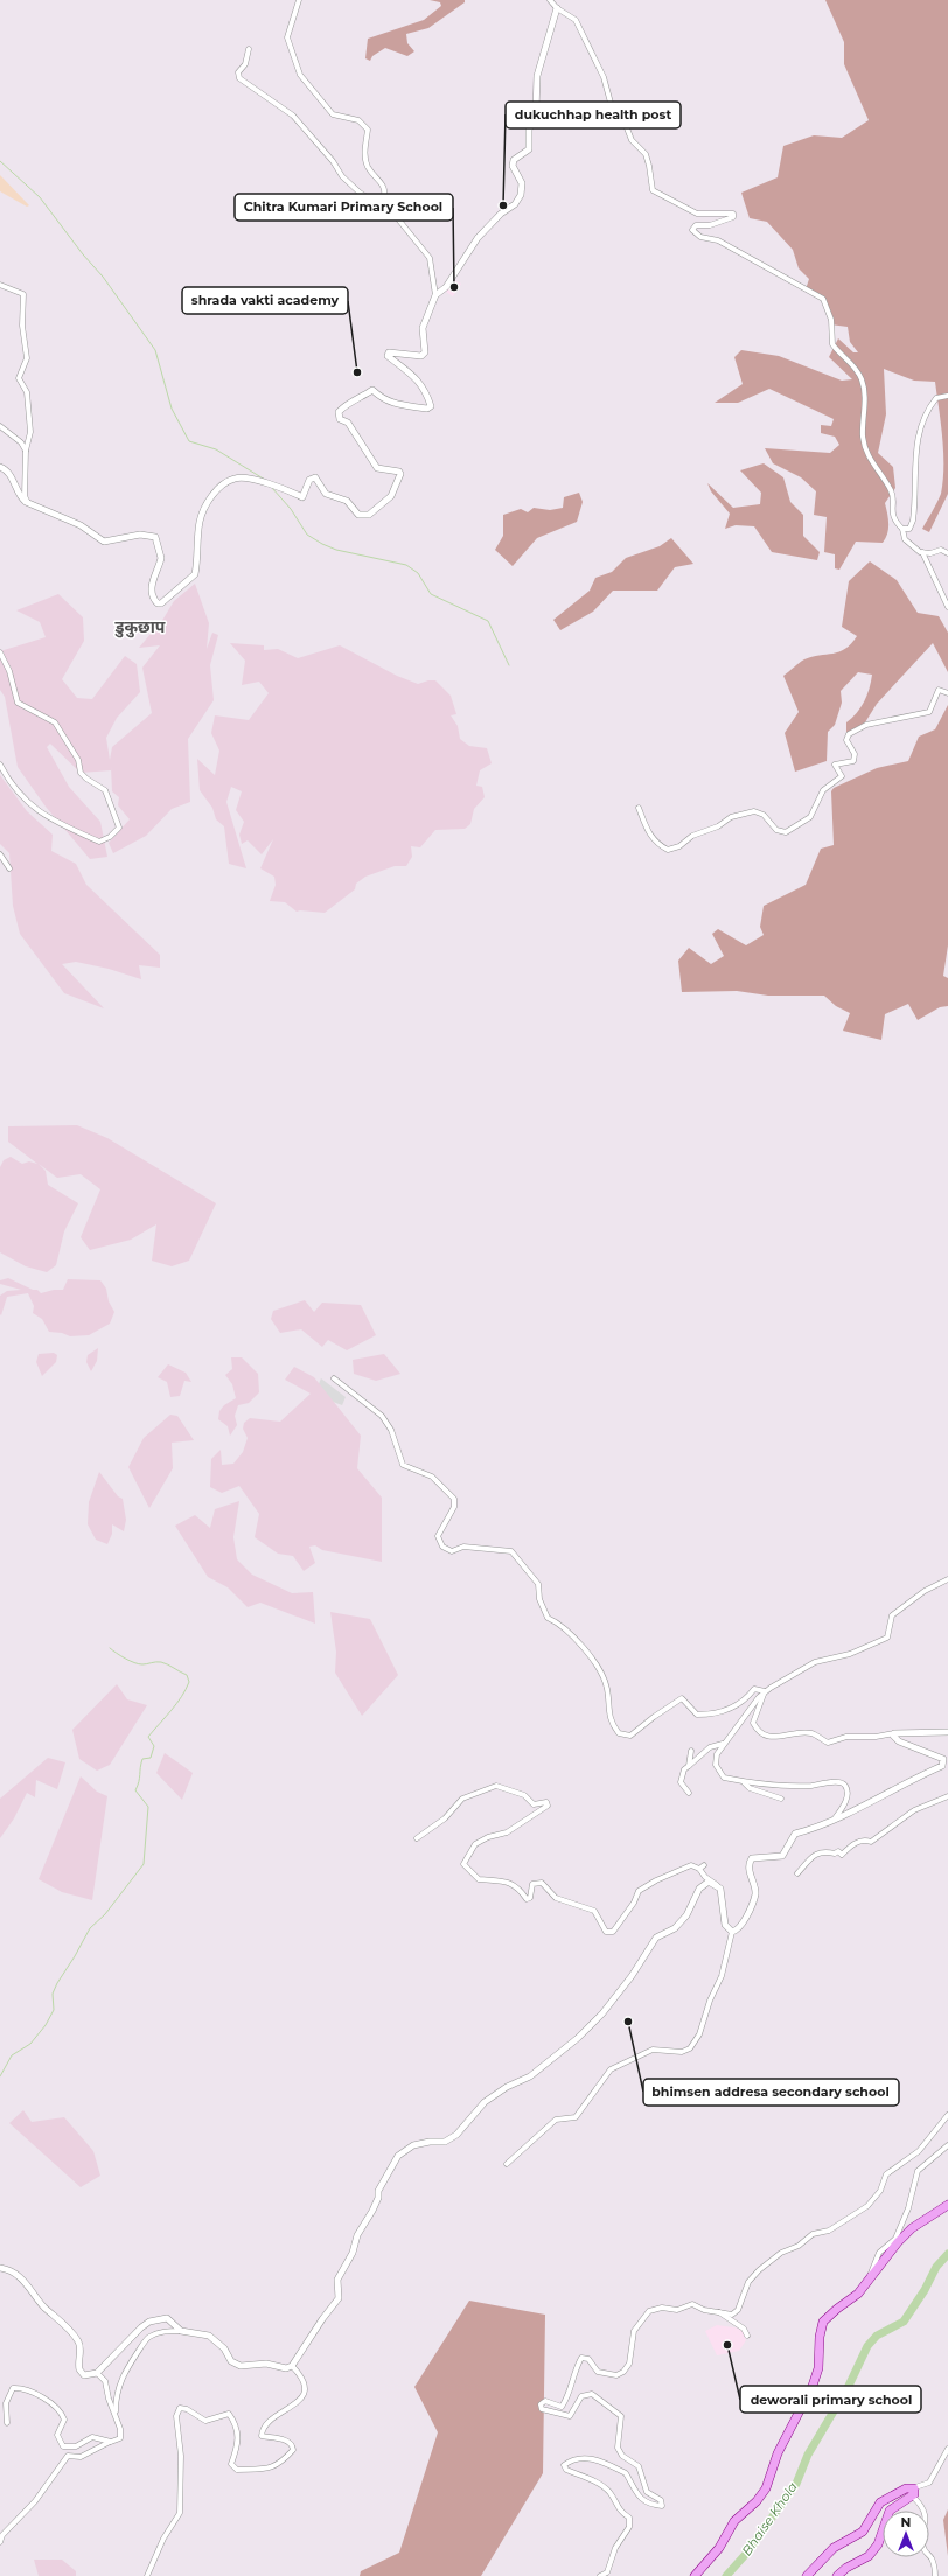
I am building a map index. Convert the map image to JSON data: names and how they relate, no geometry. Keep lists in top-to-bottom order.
{
  "districts": ["डुकुछाप"],
  "water": ["Bhaise Khola"],
  "places": [
    "dukuchhap health post",
    "Chitra Kumari Primary School",
    "shrada vakti academy",
    "bhimsen addresa secondary school",
    "deworali primary school"
  ],
  "north": "top"
}
